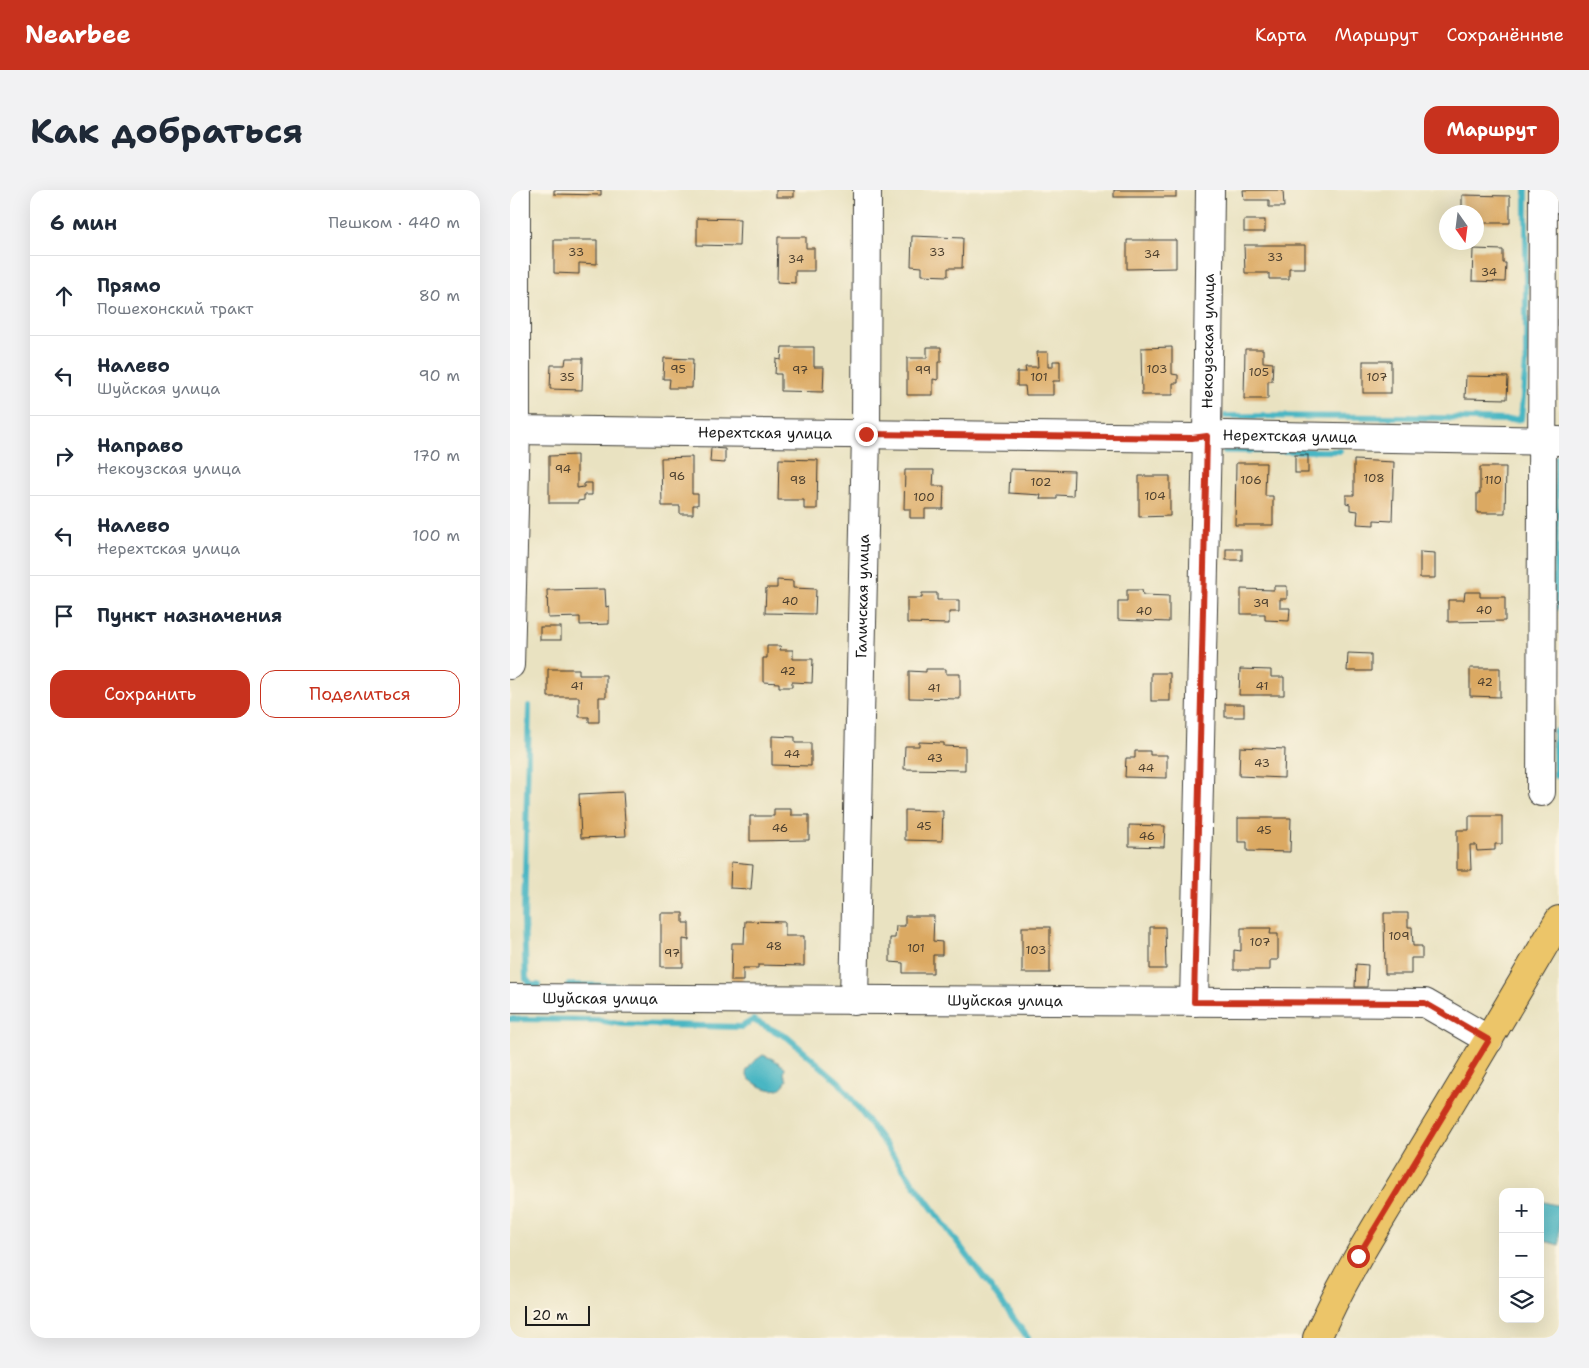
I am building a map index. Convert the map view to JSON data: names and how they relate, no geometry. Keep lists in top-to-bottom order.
{
  "streets": {
    "street": [
      "Некоузская улица",
      "Нерехтская улица",
      "Галичская улица",
      "Шуйская улица"
    ]
  },
  "crossings": [
    ["Некоузская улица", "Нерехтская улица"],
    ["Некоузская улица", "Шуйская улица"],
    ["Нерехтская улица", "Галичская улица"],
    ["Галичская улица", "Шуйская улица"]
  ],
  "house_numbers": [
    "33",
    "33",
    "34",
    "33",
    "34",
    "34",
    "95",
    "103",
    "97",
    "99",
    "105",
    "35",
    "101",
    "107",
    "94",
    "96",
    "108",
    "98",
    "106",
    "110",
    "102",
    "104",
    "100",
    "40",
    "39",
    "40",
    "40",
    "42",
    "42",
    "41",
    "41",
    "41",
    "44",
    "43",
    "43",
    "44",
    "45",
    "46",
    "45",
    "46",
    "109",
    "107",
    "48",
    "101",
    "103",
    "97"
  ],
  "scale_bar": "20 m",
  "north": "bottom",
  "page": {
    "header": "Nearbee",
    "nav": ["Карта", "Маршрут", "Сохранённые"],
    "buttons": [
      "Маршрут",
      ["Сохранить", "Поделиться"]
    ],
    "title": "Как добраться",
    "heading": ["6 мин", "Пешком · 440 m"],
    "list": [
      ["Прямо", "Пошехонский тракт", "80 m"],
      ["Налево", "Шуйская улица", "90 m"],
      ["Направо", "Некоузская улица", "170 m"],
      ["Налево", "Нерехтская улица", "100 m"],
      "Пункт назначения"
    ],
    "map_buttons": ["+", "−"],
    "scale": "20 m"
  }
}
